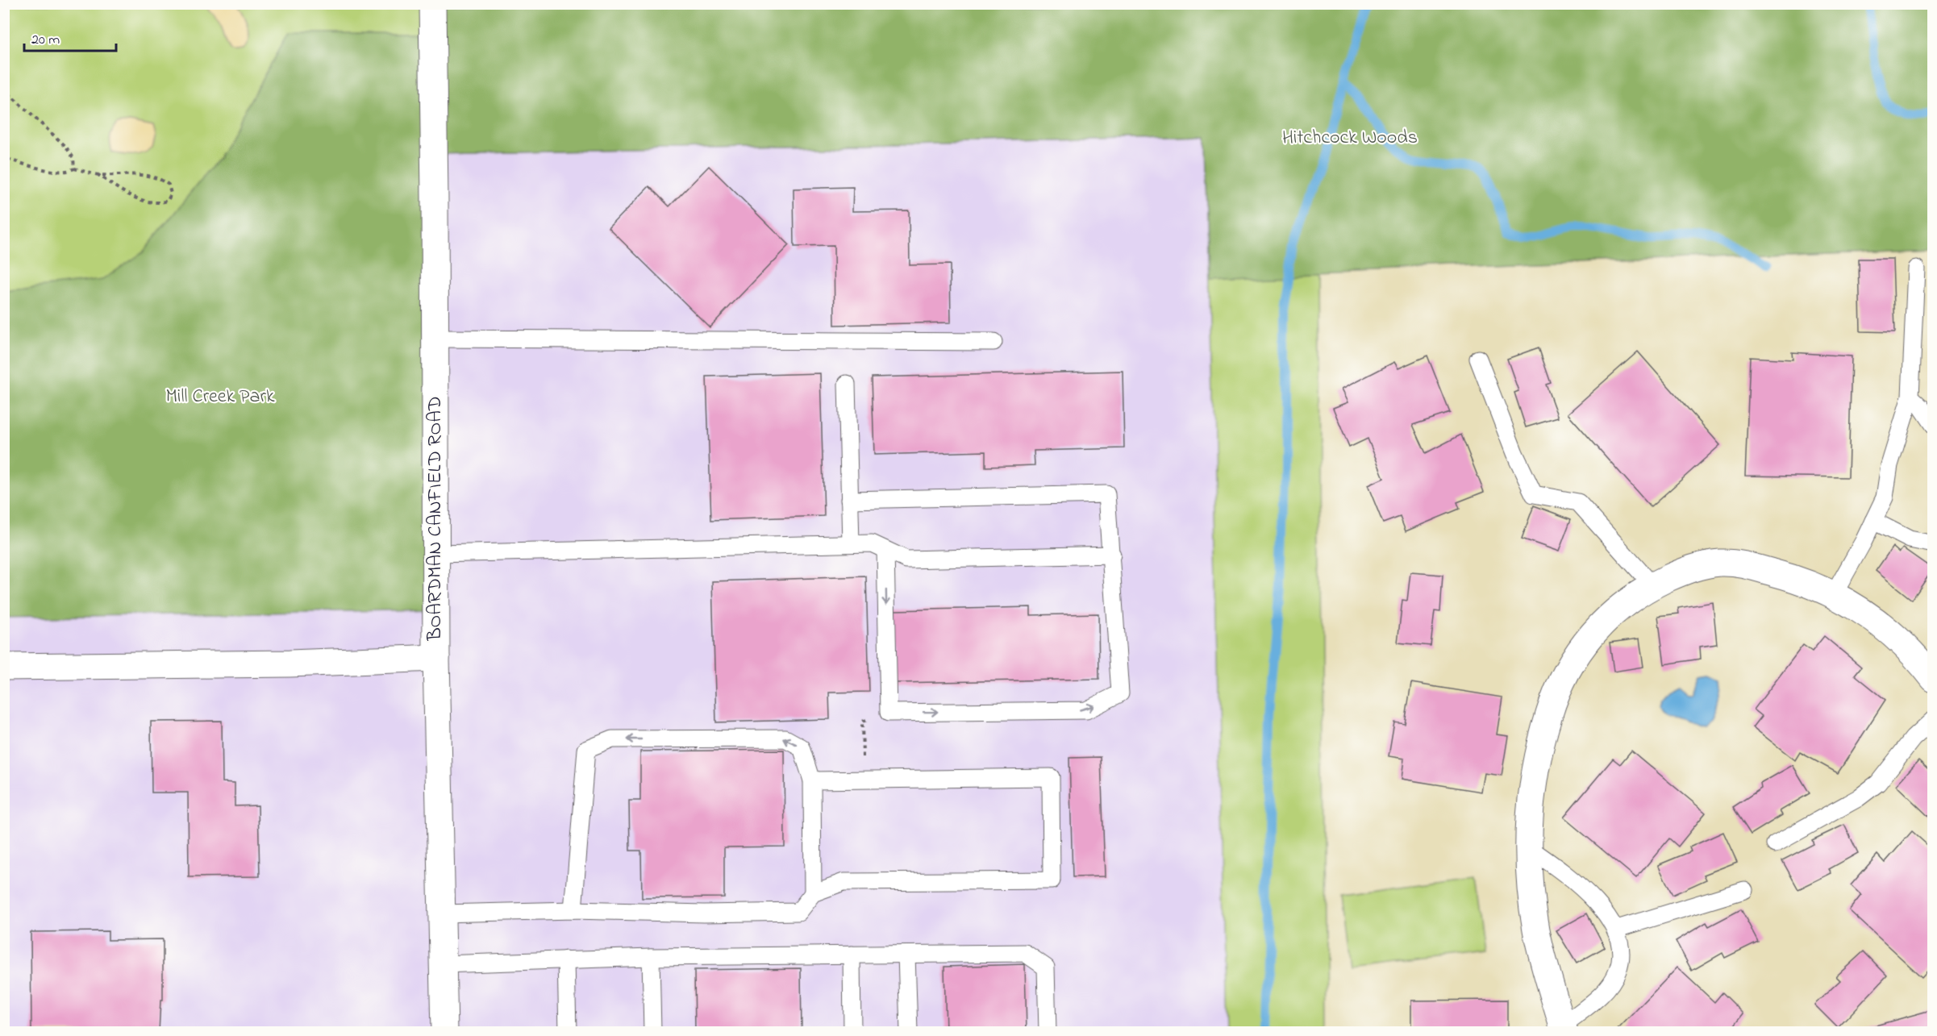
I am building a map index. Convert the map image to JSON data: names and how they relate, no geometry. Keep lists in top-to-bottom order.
{
  "streets": {
    "street": ["BOARDMAN CANFIELD ROAD"]
  },
  "parks": ["Hitchcock Woods", "Mill Creek Park"],
  "scale_bar": "20 m"
}
